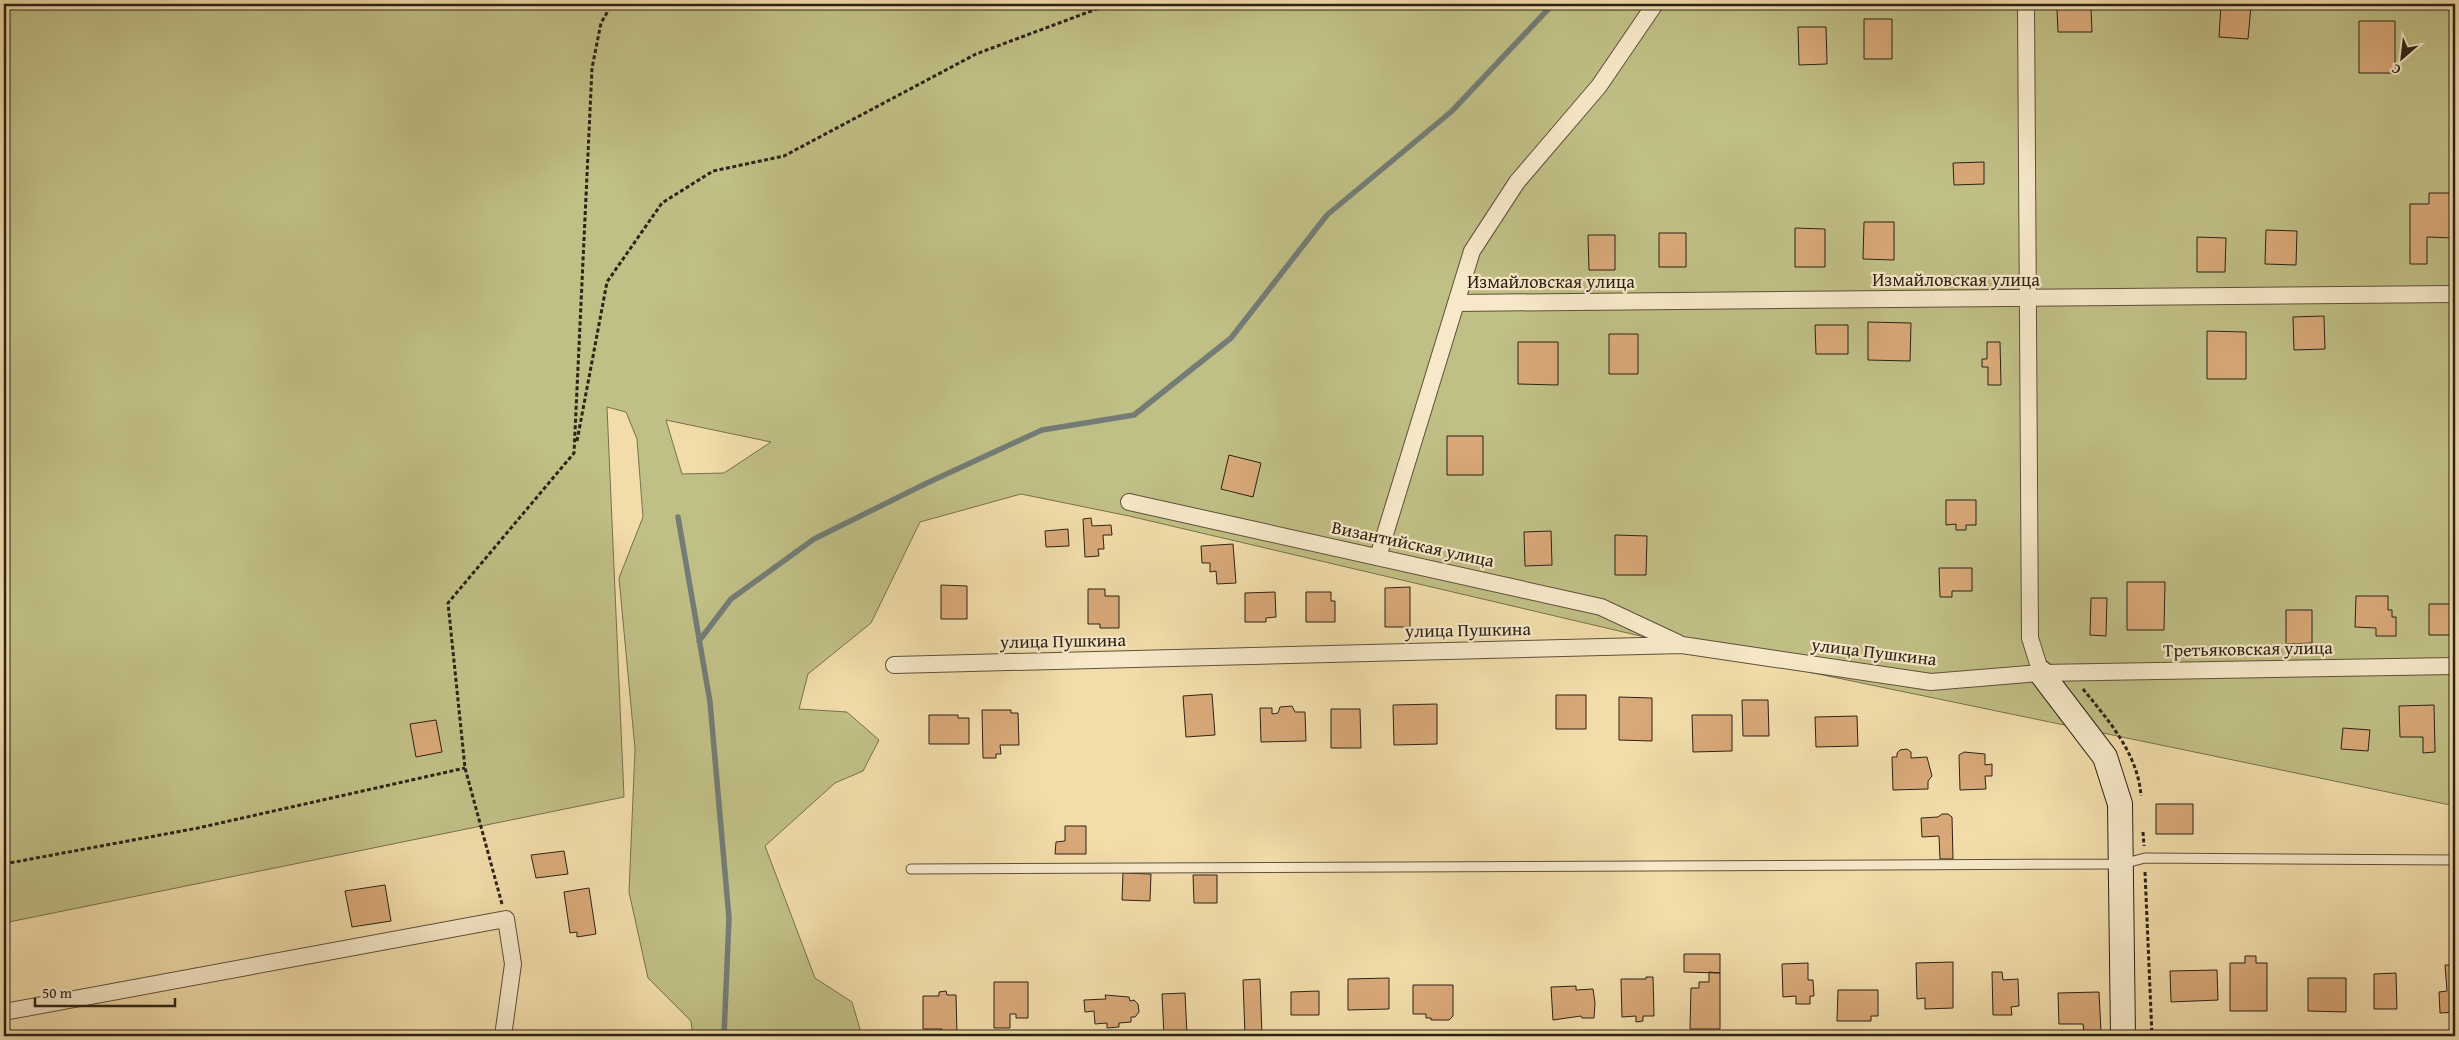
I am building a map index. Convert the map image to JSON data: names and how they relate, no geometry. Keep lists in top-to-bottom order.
{
  "streets": {
    "street": [
      "Измайловская улица",
      "Византийская улица",
      "улица Пушкина",
      "Третьяковская улица"
    ]
  },
  "crossings": [
    ["Византийская улица", "улица Пушкина"],
    ["улица Пушкина", "Третьяковская улица"]
  ],
  "scale_bar": "50 m",
  "north": "bottom left"
}
